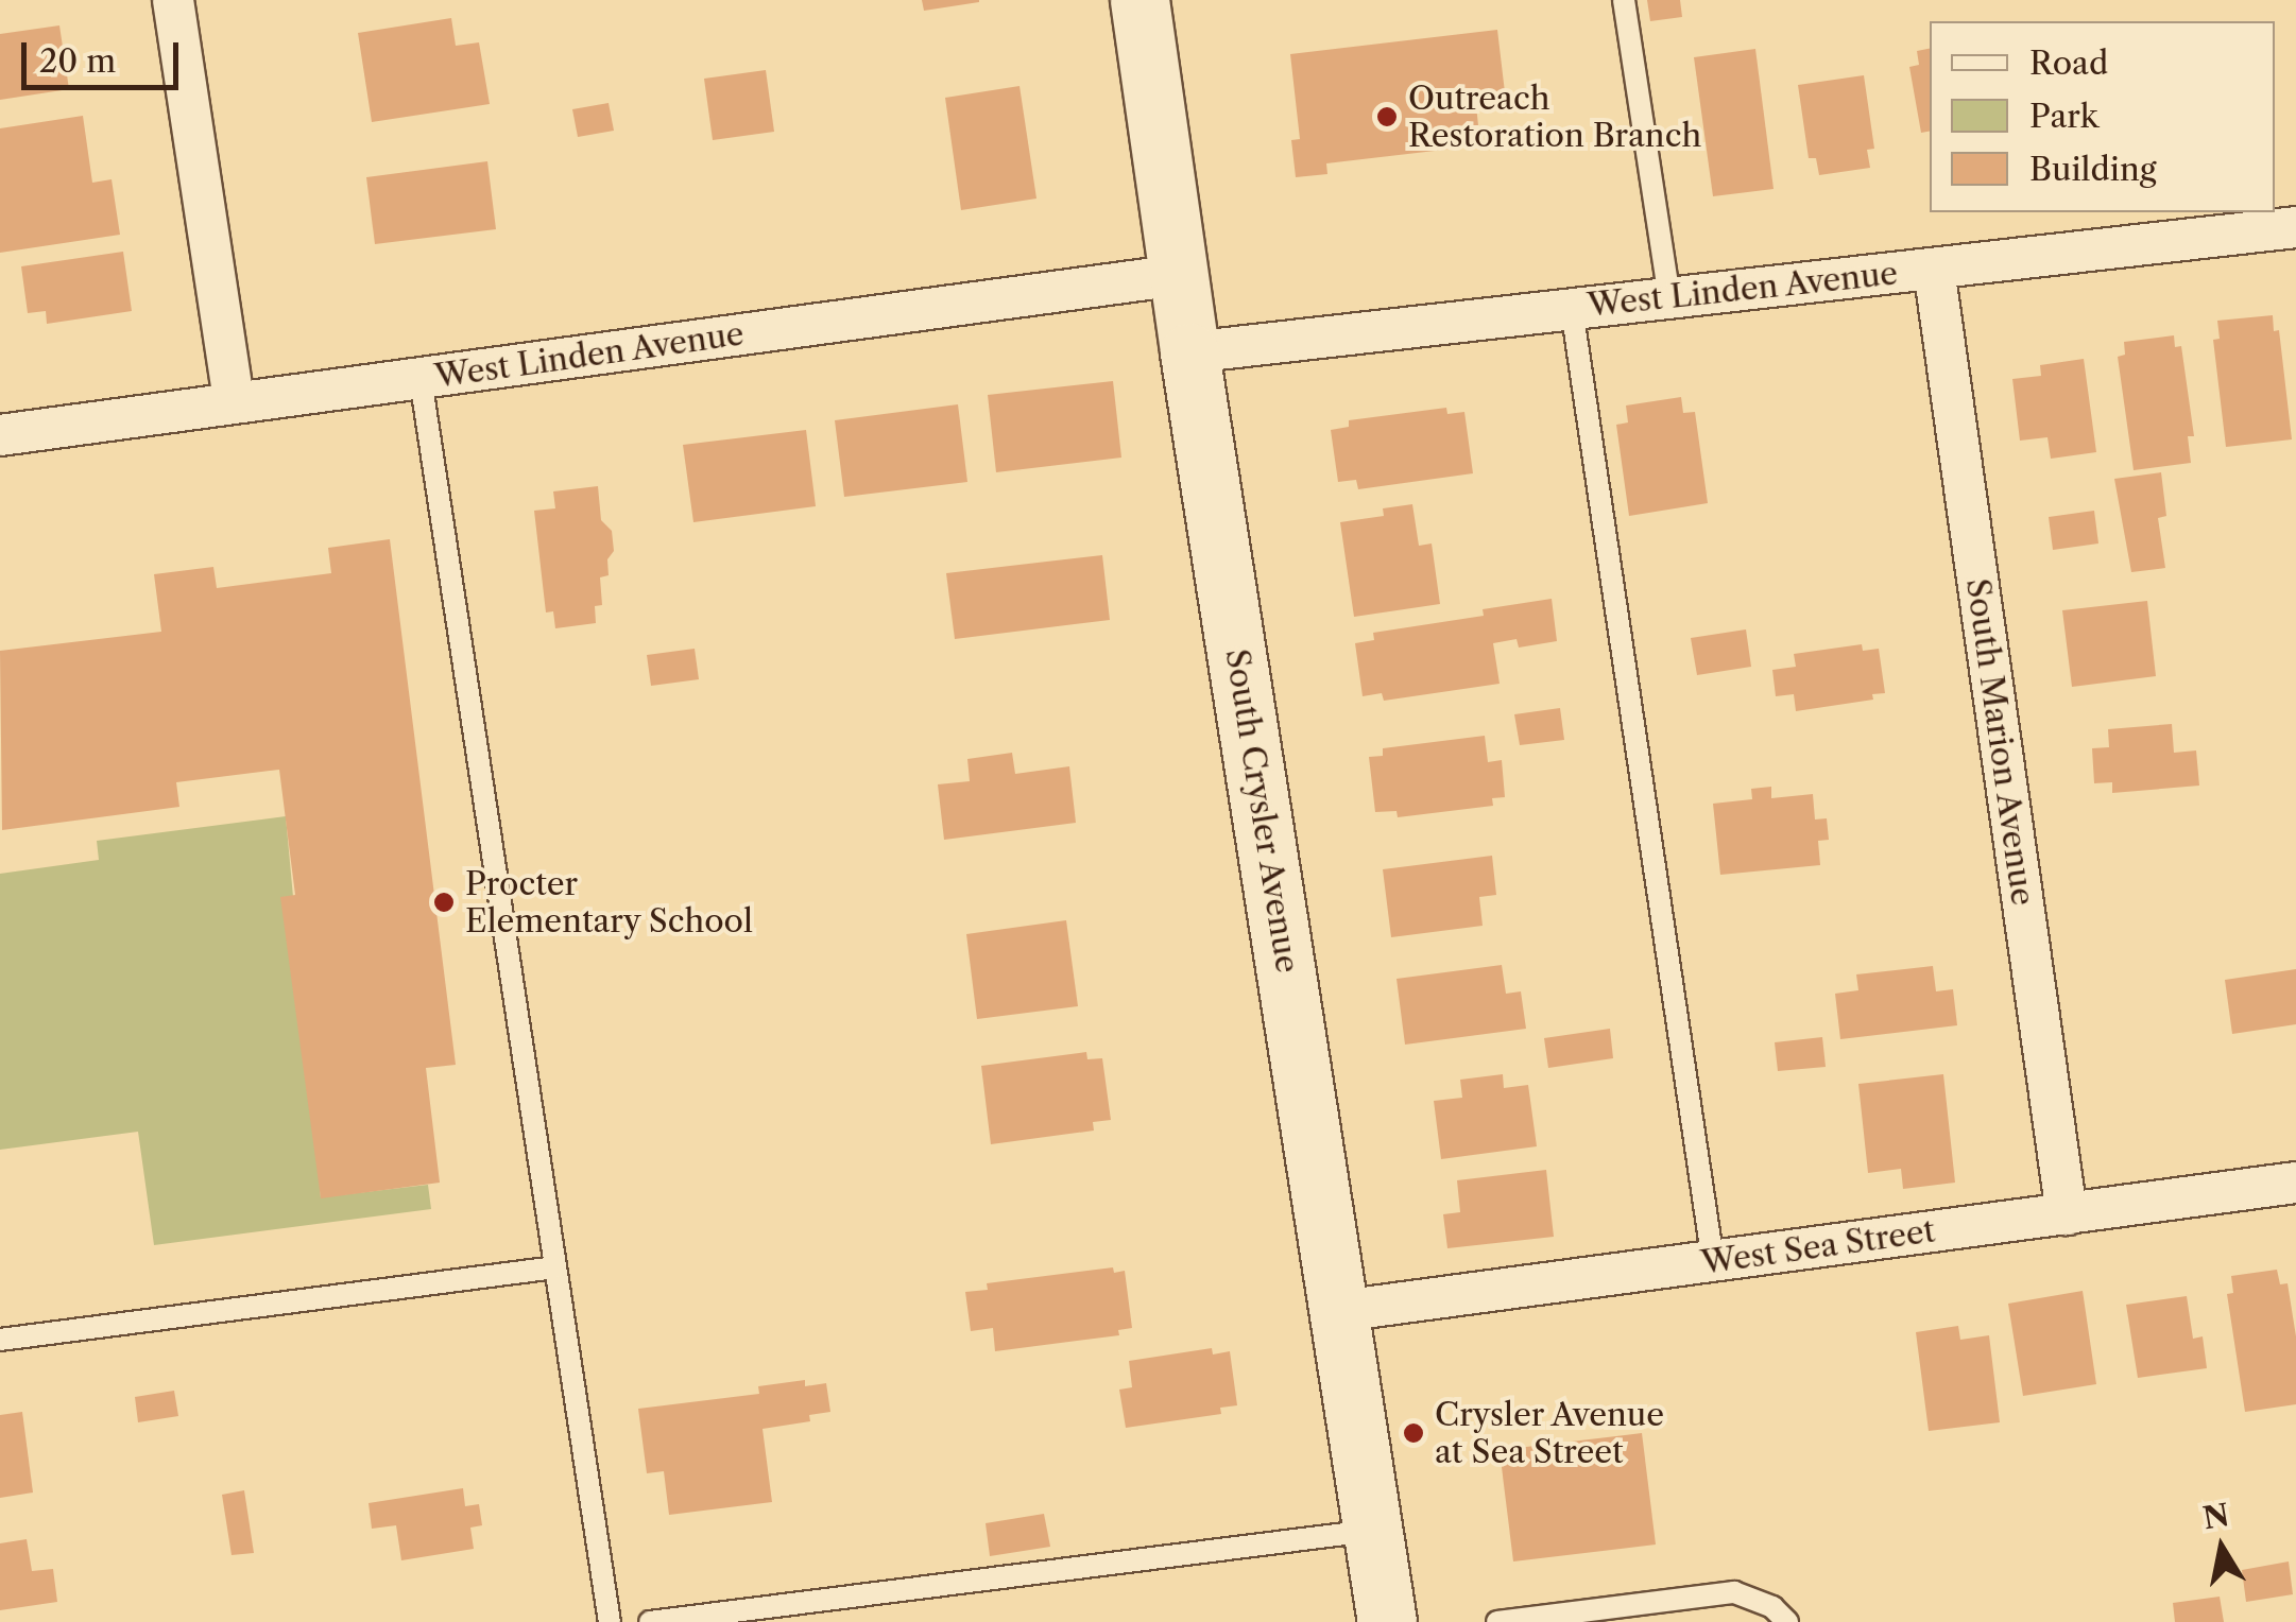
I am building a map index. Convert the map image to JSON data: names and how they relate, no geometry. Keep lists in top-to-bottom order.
{
  "streets": {
    "main road": ["South Crysler Avenue"],
    "street": ["West Linden Avenue", "South Marion Avenue", "West Sea Street"]
  },
  "crossings": [
    ["West Linden Avenue", "South Marion Avenue"],
    ["West Linden Avenue", "South Crysler Avenue"],
    ["South Marion Avenue", "West Sea Street"],
    ["South Crysler Avenue", "West Sea Street"]
  ],
  "places": ["Outreach Restoration Branch", "Procter Elementary School", "Crysler Avenue at Sea Street"],
  "legend": ["Road", "Park", "Building"],
  "scale_bar": "20 m",
  "north": "top"
}
